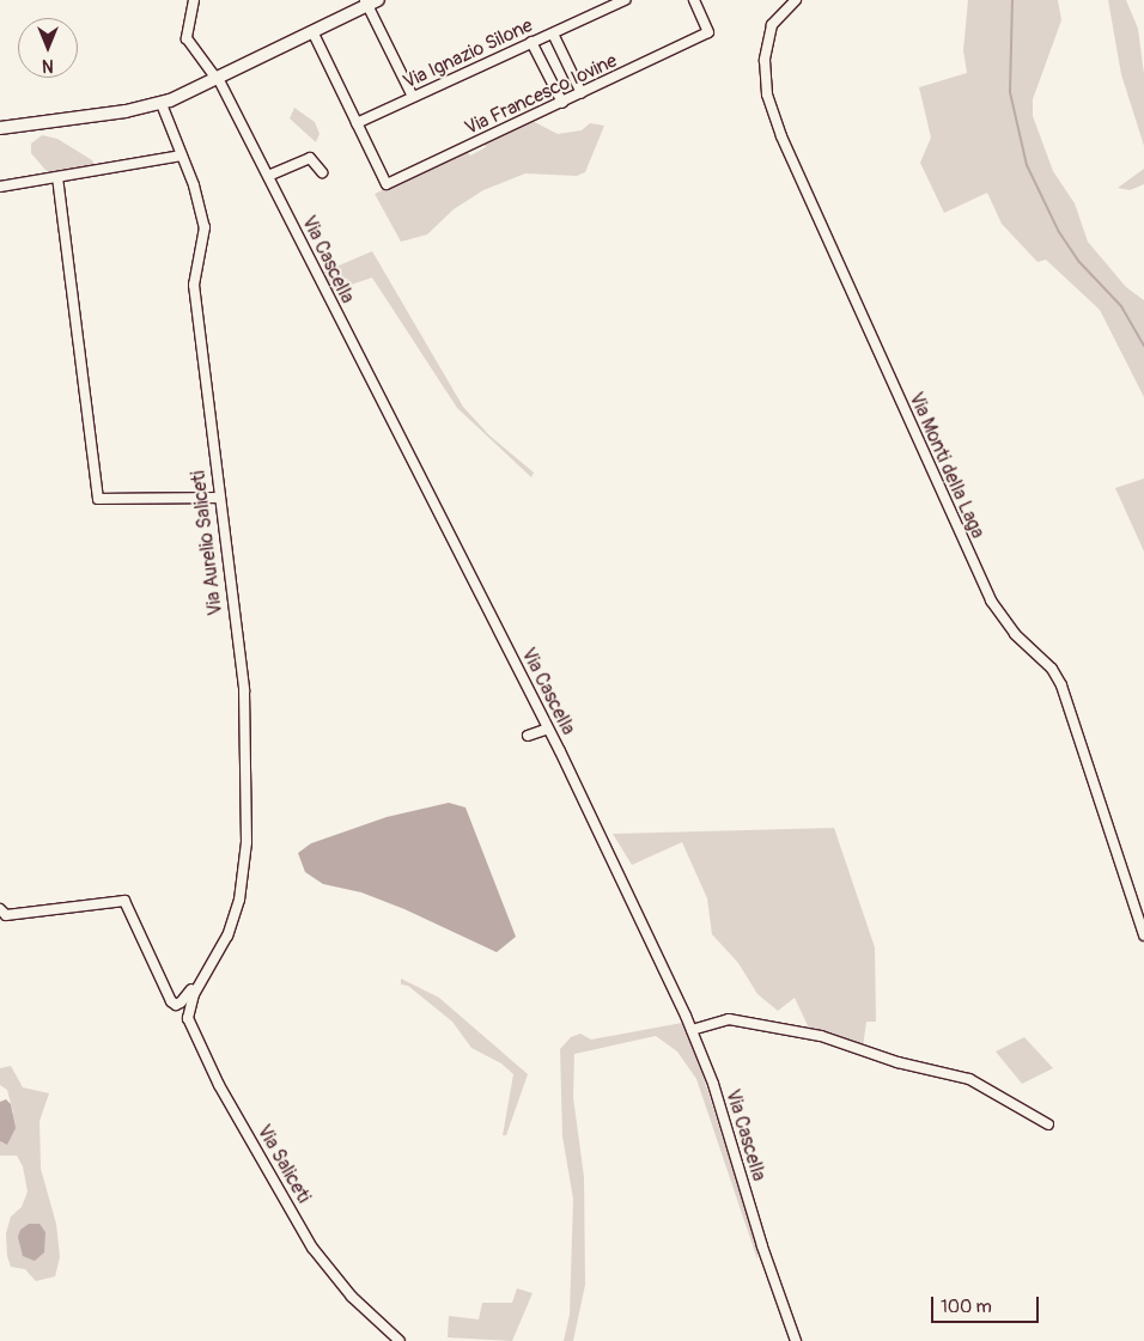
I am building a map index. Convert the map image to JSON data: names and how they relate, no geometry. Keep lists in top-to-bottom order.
{
  "streets": {
    "street": [
      "Via Ignazio Silone",
      "Via Francesco Iovine",
      "Via Cascella",
      "Via Monti della Laga",
      "Via Aurelio Saliceti",
      "Via Saliceti"
    ]
  },
  "crossings": [
    ["Via Ignazio Silone", "Via Francesco Iovine"],
    ["Via Aurelio Saliceti", "Via Saliceti"]
  ],
  "scale_bar": "100 m",
  "north": "bottom"
}
